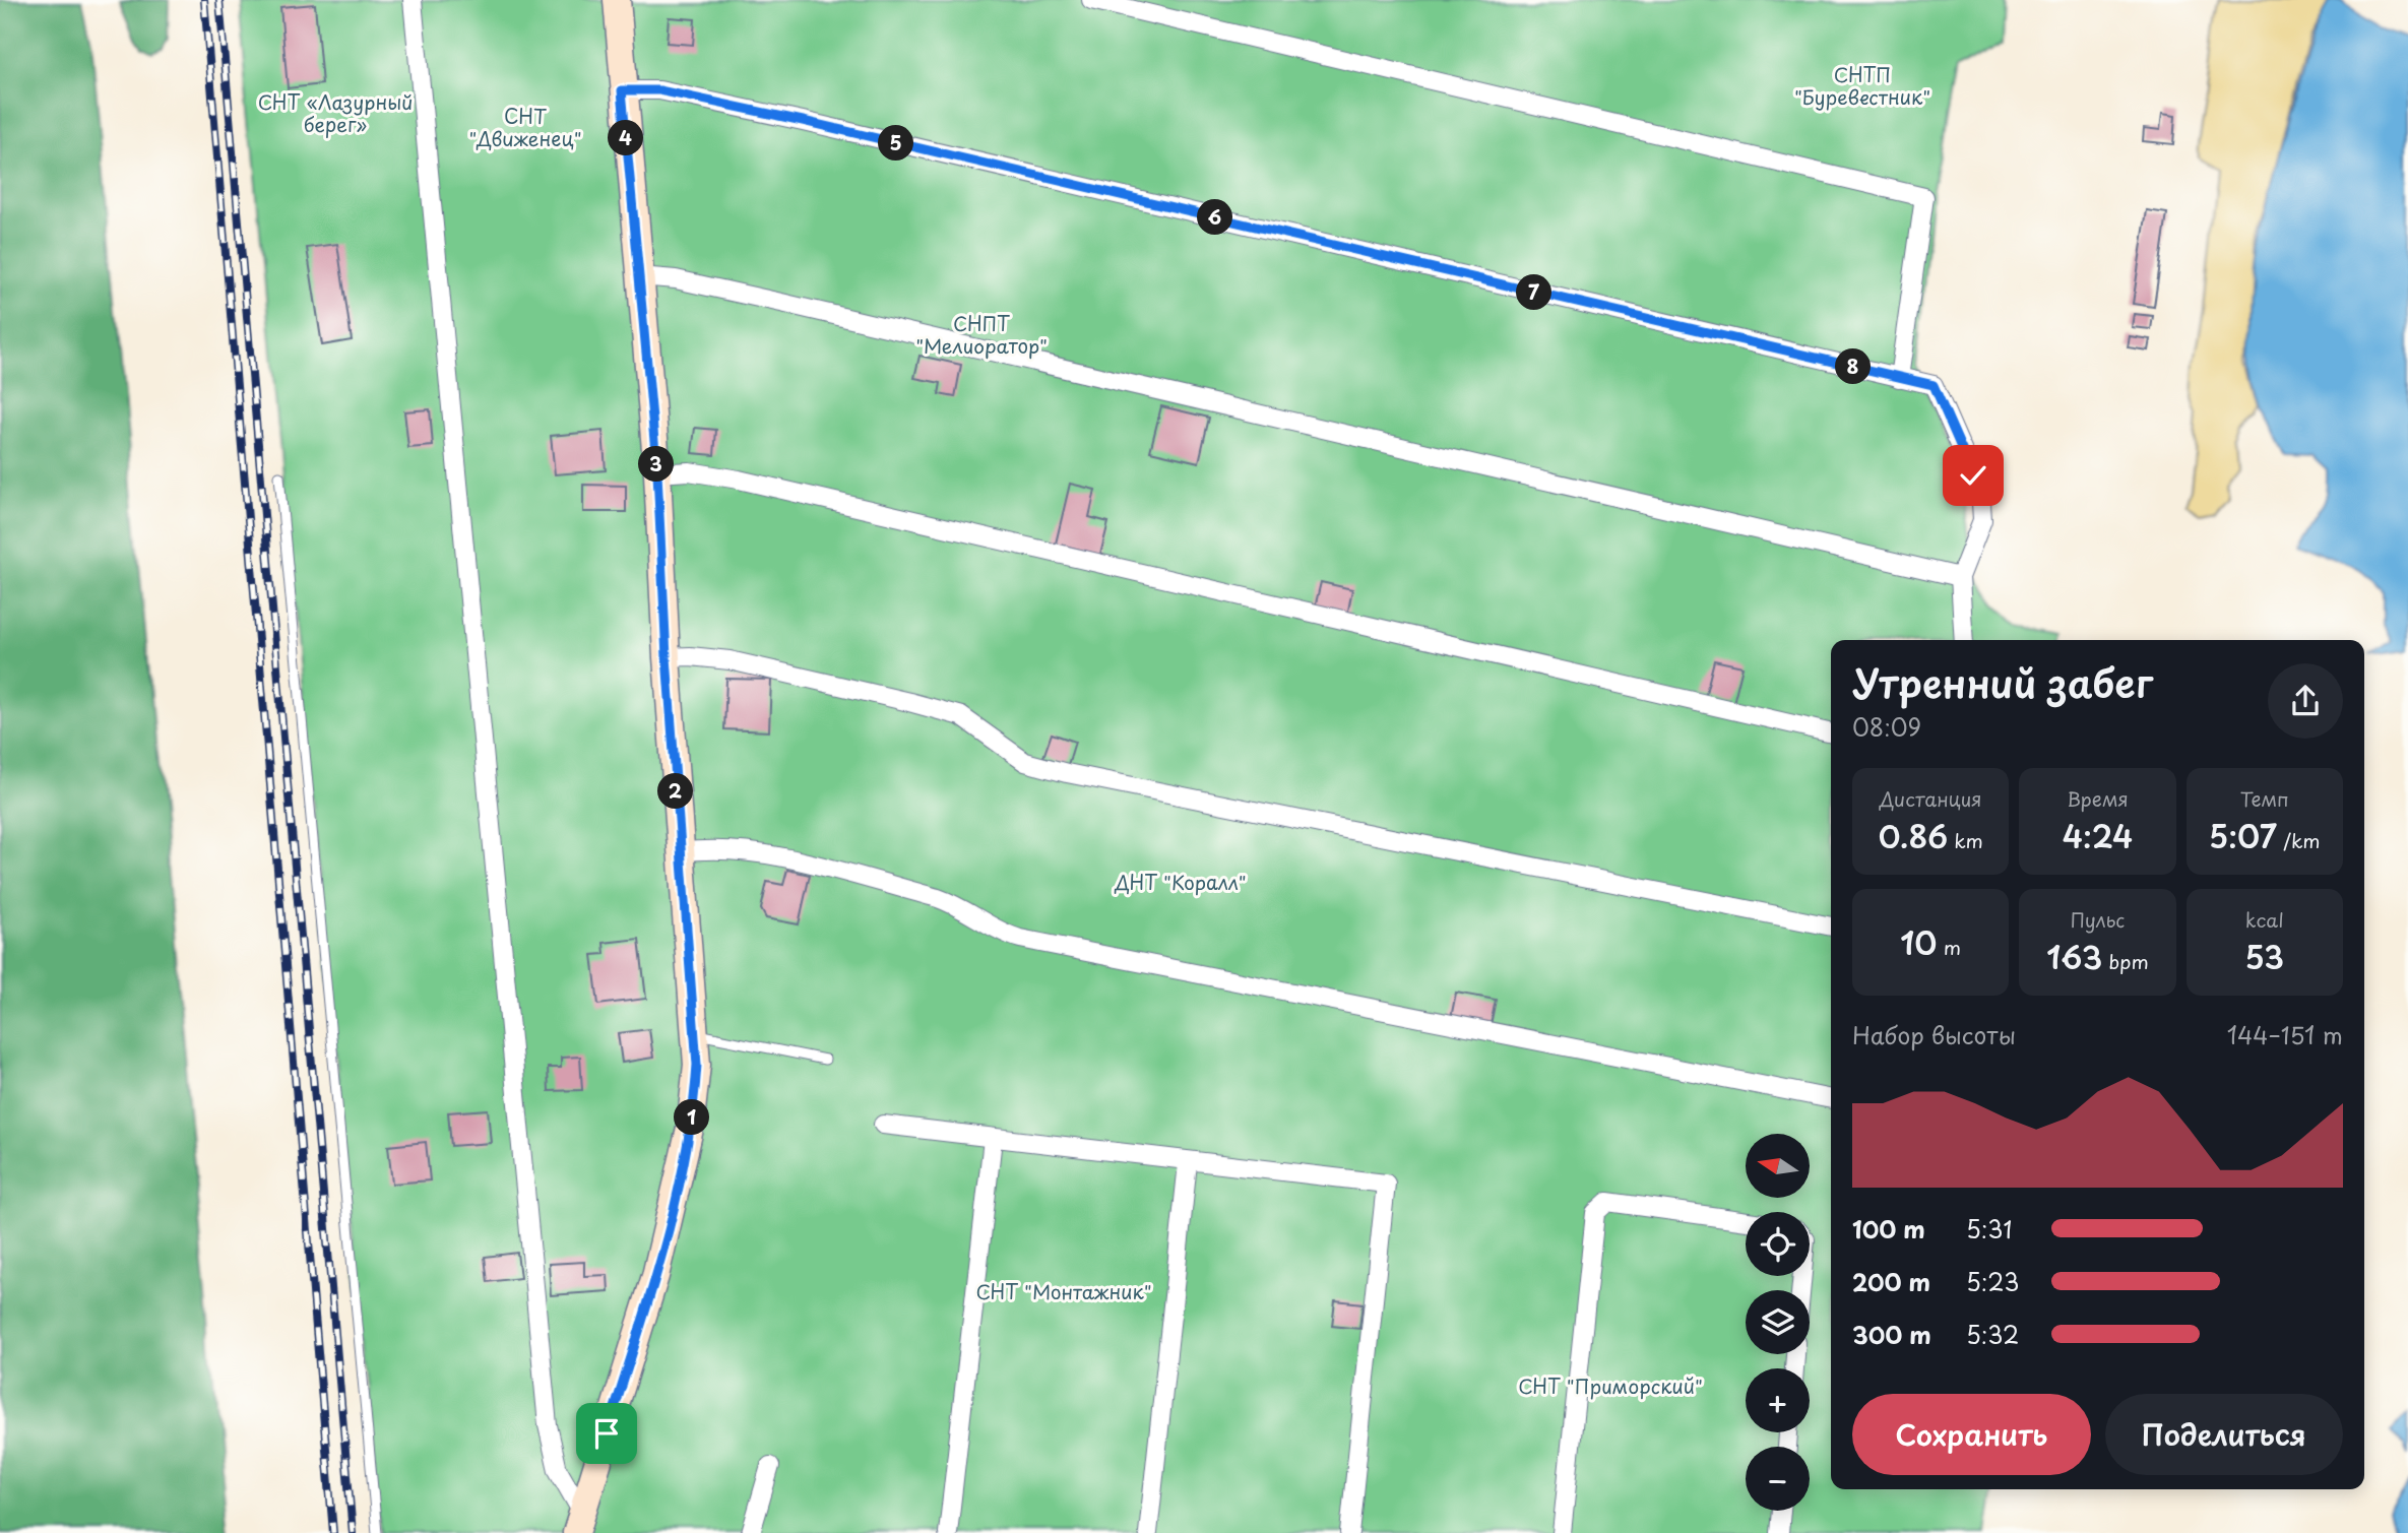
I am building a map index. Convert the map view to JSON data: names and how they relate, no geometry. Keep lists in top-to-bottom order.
{
  "parks": [
    "СНТП \"Буревестник\"",
    "СНТ «Лазурный берег»",
    "СНТ \"Движенец\"",
    "СНПТ \"Мелиоратор\"",
    "ДНТ \"Коралл\"",
    "СНТ \"Монтажник\"",
    "СНТ \"Приморский\""
  ],
  "north": "left",
  "page": {
    "pins": [
      "4",
      "5",
      "6",
      "7",
      "8",
      "3",
      "2",
      "1"
    ],
    "heading": ["Утренний забег", "08:09"],
    "stats": [
      ["Дистанция", "0.86 km"],
      ["Время", "4:24"],
      ["Темп", "5:07 /km"],
      ["10 m"],
      ["Пульс", "163 bpm"],
      ["kcal", "53"]
    ],
    "chart": ["Набор высоты", "144–151 m"],
    "map_buttons": ["+", "−"],
    "list": [
      {
        "name": "100 m",
        "note": "5:31"
      },
      {
        "name": "200 m",
        "note": "5:23"
      },
      {
        "name": "300 m",
        "note": "5:32"
      }
    ],
    "buttons": ["Сохранить", "Поделиться"]
  }
}
